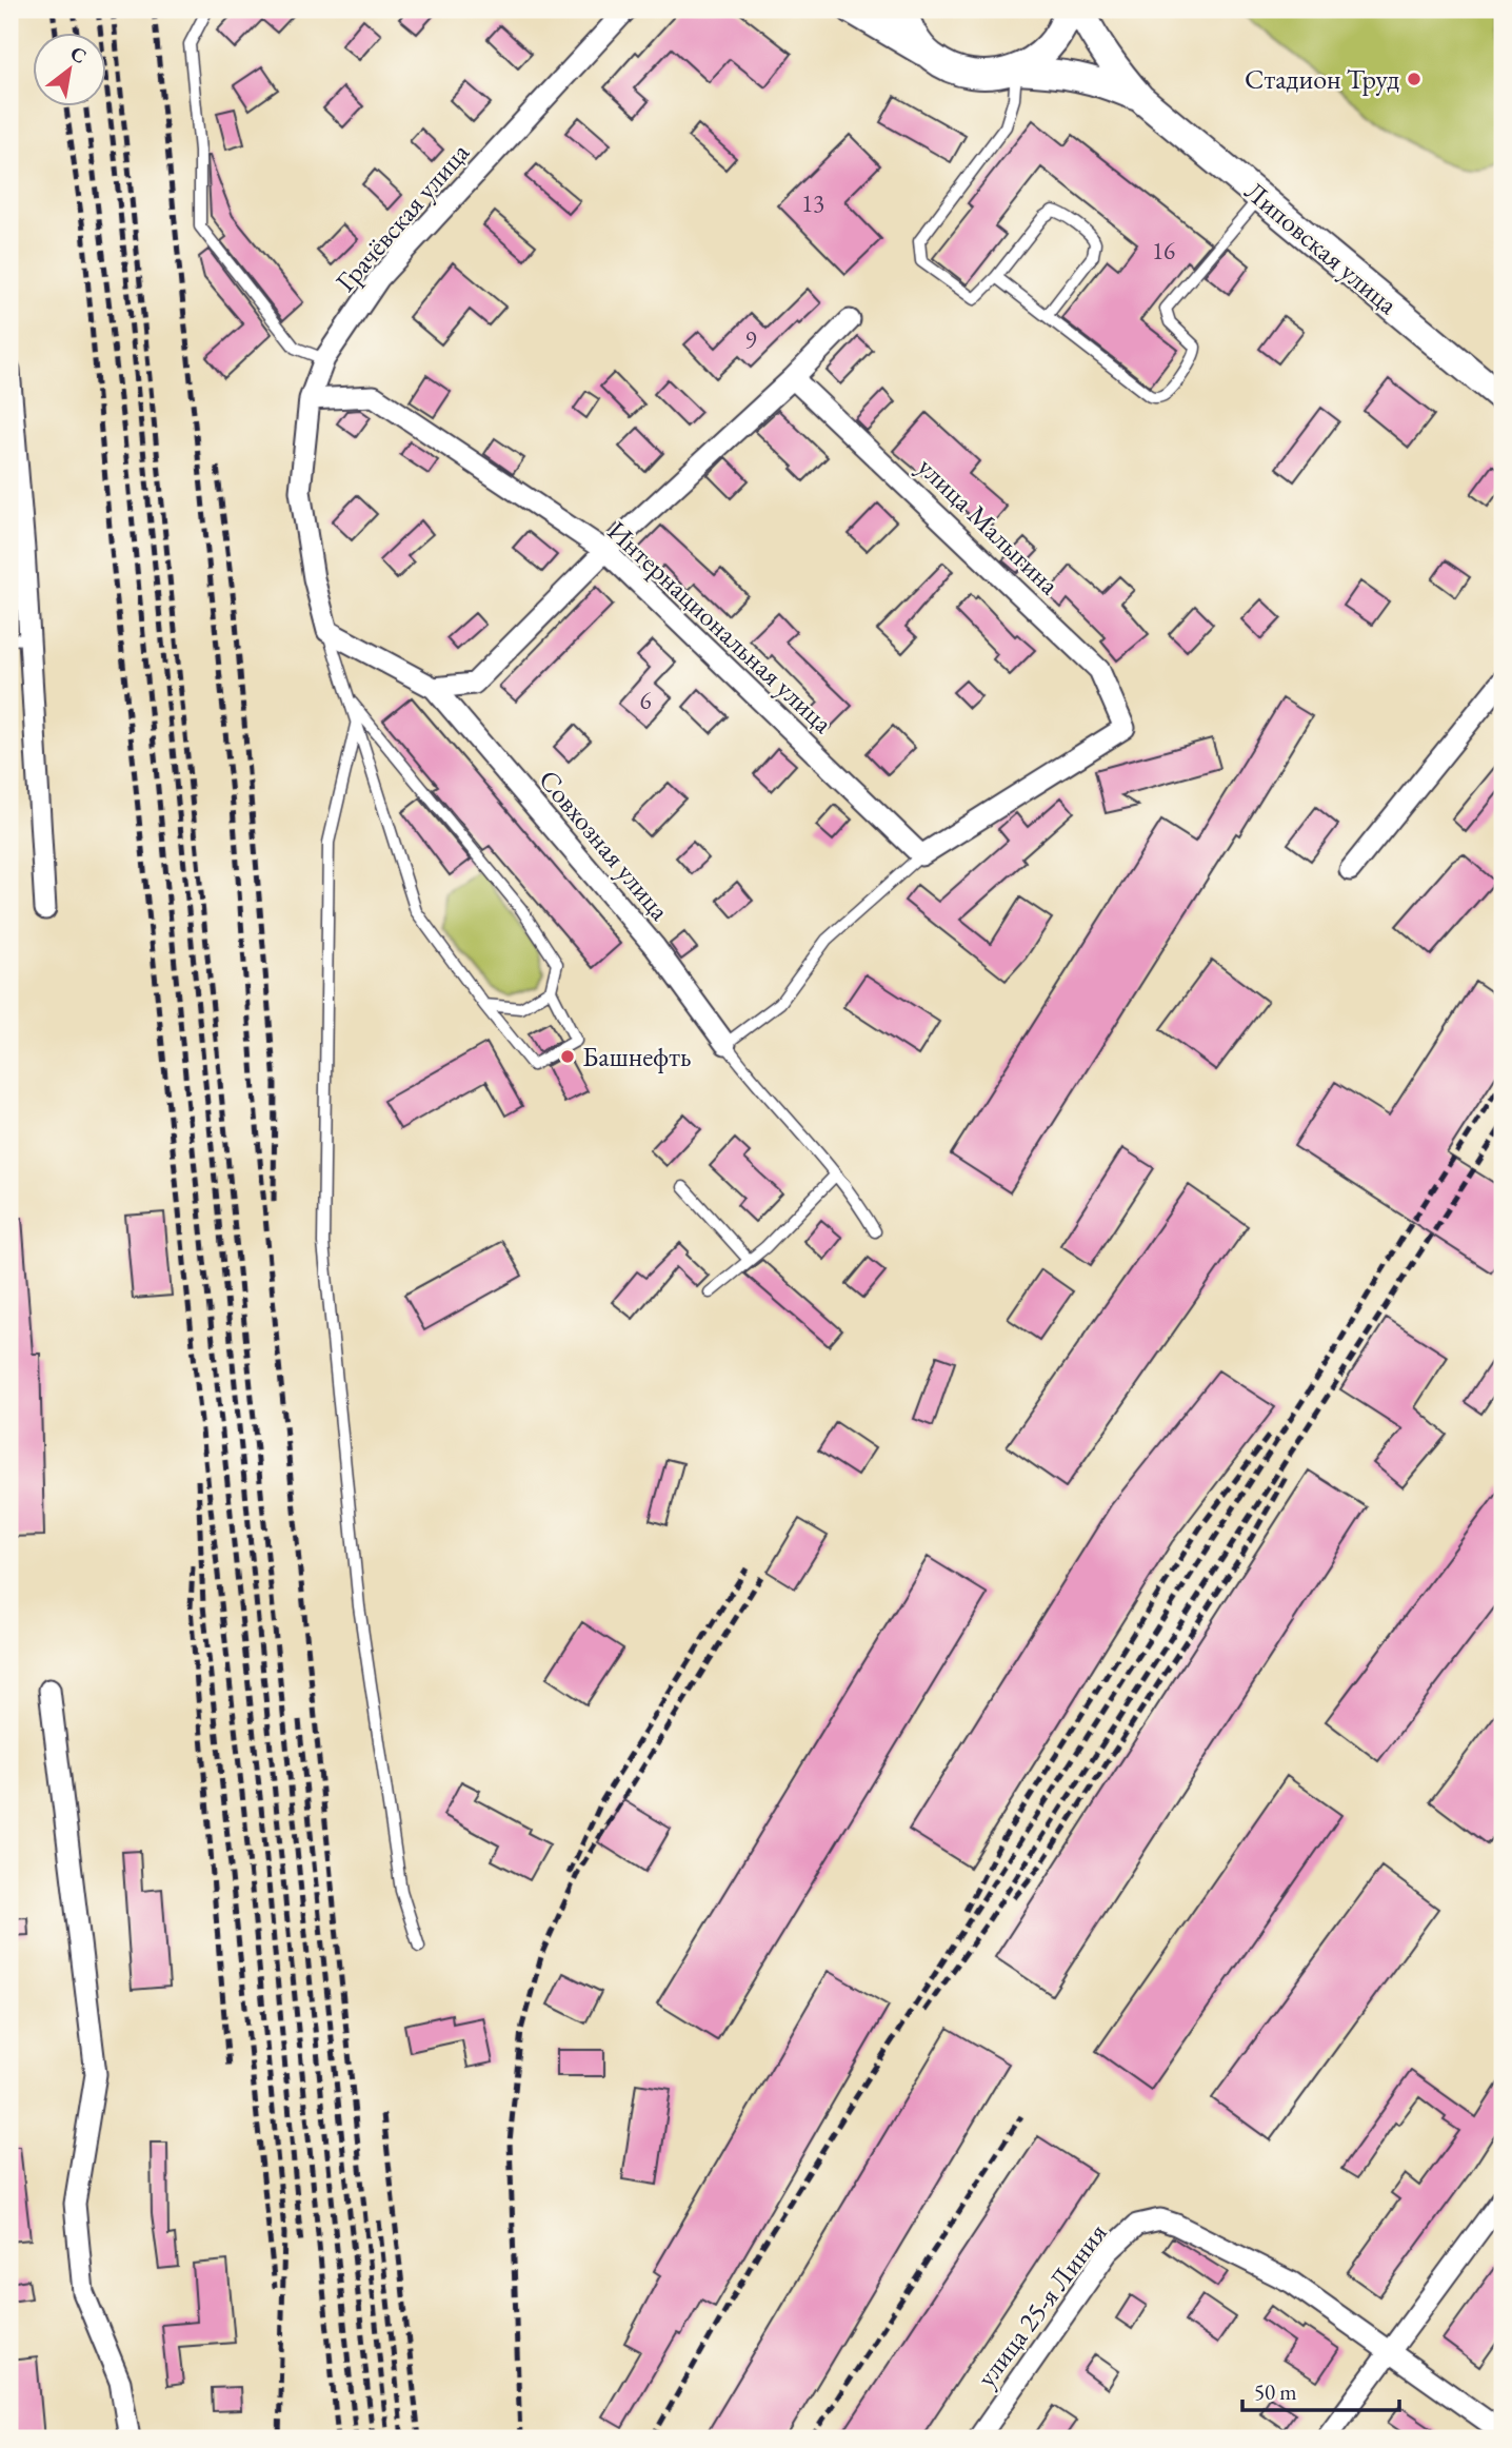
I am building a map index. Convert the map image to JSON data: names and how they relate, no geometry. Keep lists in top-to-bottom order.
{
  "streets": {
    "main road": ["Липовская улица"],
    "street": [
      "Грачёвская улица",
      "улица Малыгина",
      "Интернациональная улица",
      "Совхозная улица",
      "улица 25-я Линия"
    ]
  },
  "crossings": [
    ["Грачёвская улица", "Интернациональная улица"],
    ["улица Малыгина", "Интернациональная улица"]
  ],
  "places": ["Стадион Труд", "Башнефть"],
  "house_numbers": [
    "13",
    "16",
    "9",
    "6"
  ],
  "scale_bar": "50 m",
  "north": "top right"
}
